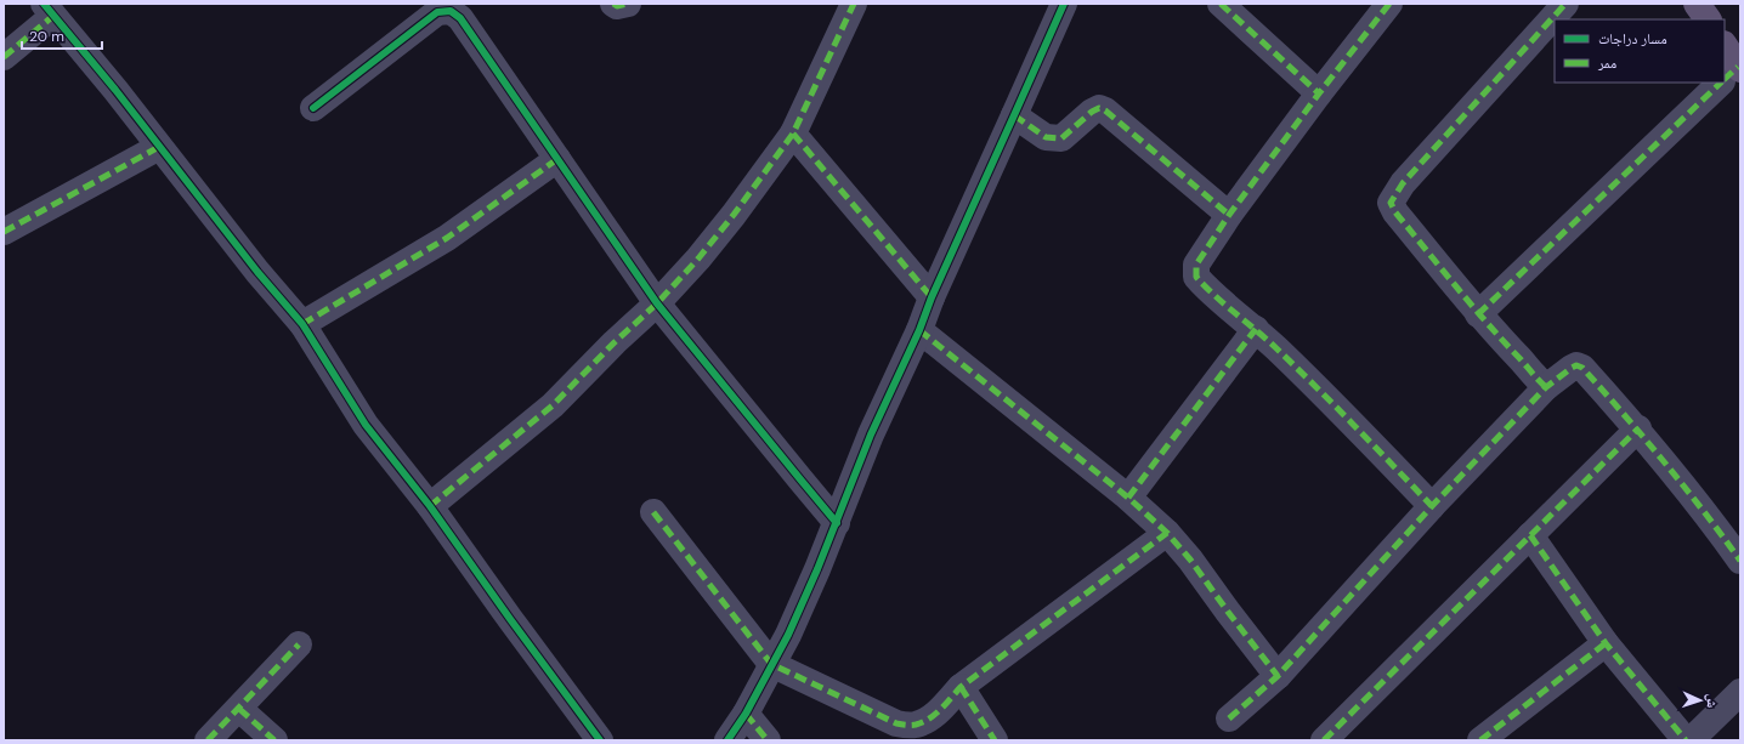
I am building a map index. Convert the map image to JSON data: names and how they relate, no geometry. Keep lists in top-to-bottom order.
{
  "legend": ["مسار دراجات", "ممر"],
  "scale_bar": "20 m",
  "north": "right"
}
